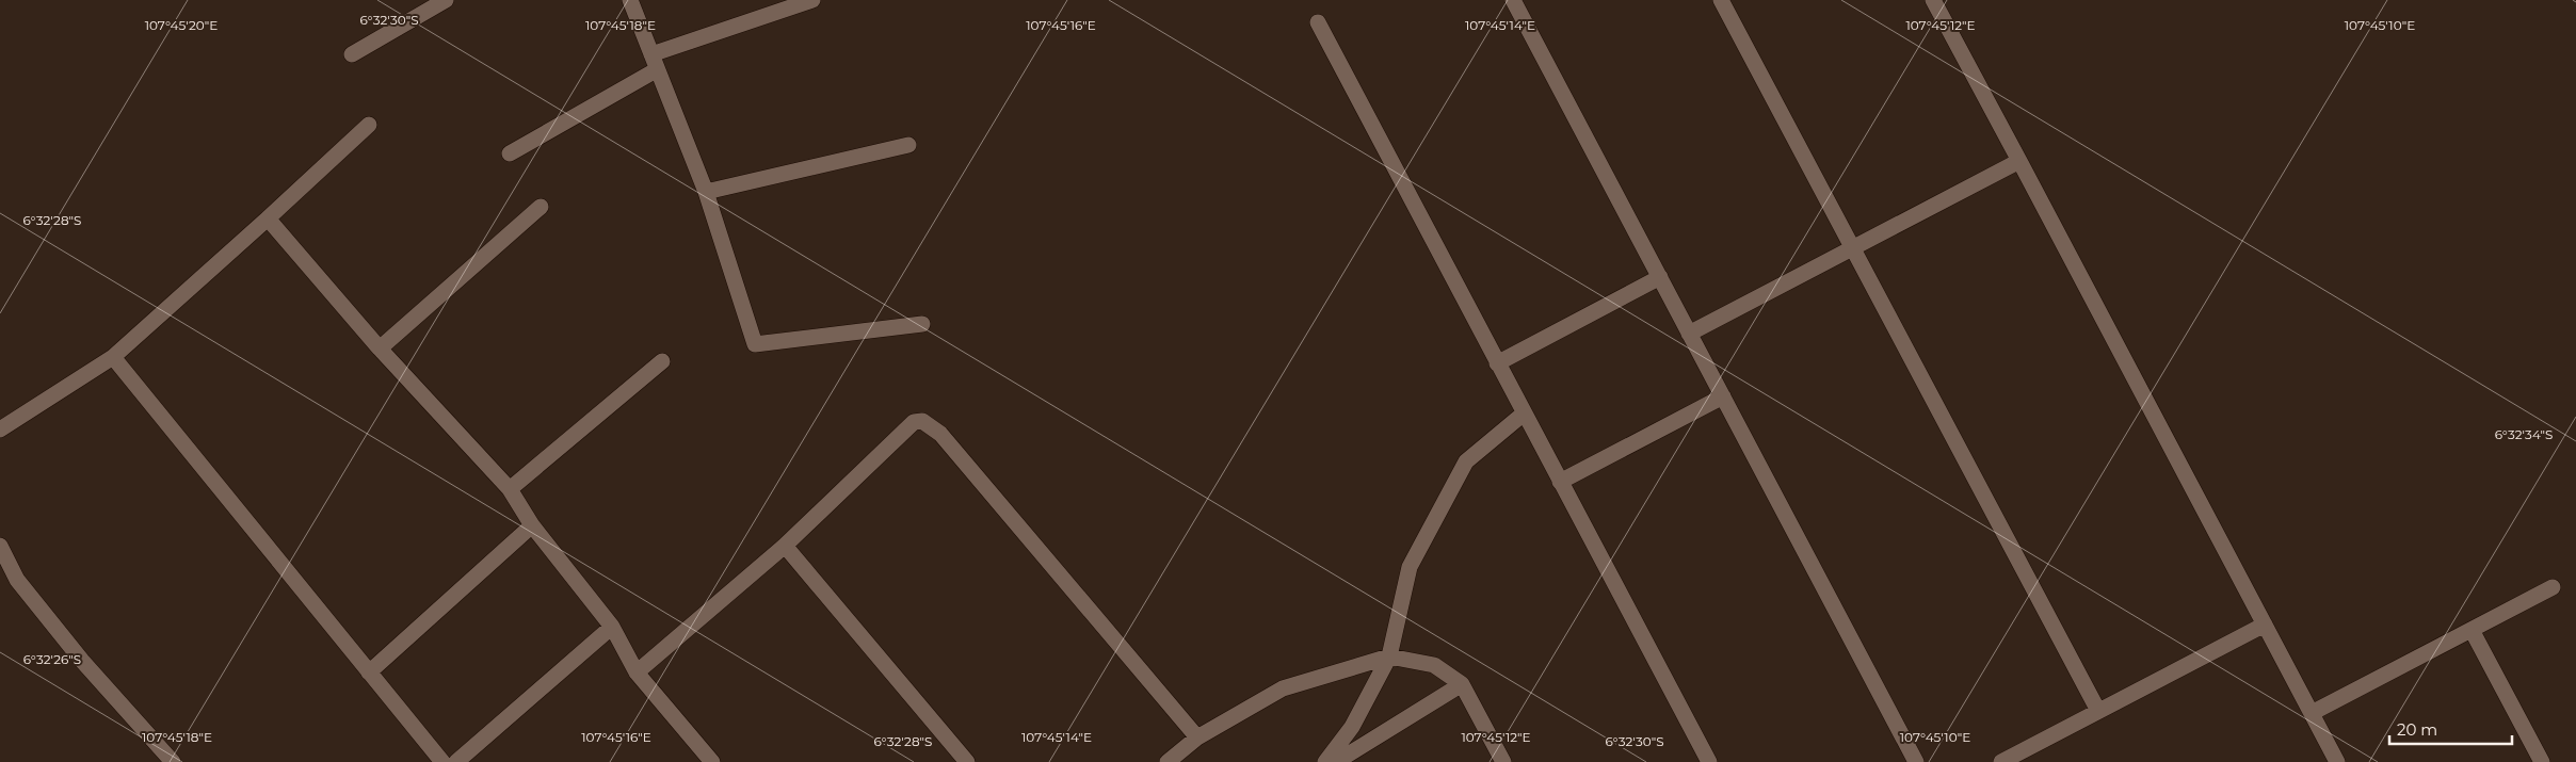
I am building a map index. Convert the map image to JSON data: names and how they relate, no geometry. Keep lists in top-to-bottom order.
{
  "scale_bar": "20 m",
  "coordinates": [
    "6°32'30\"S",
    "107°45'20\"E",
    "107°45'18\"E",
    "107°45'16\"E",
    "107°45'14\"E",
    "107°45'12\"E",
    "107°45'10\"E",
    "6°32'28\"S",
    "6°32'34\"S",
    "6°32'26\"S"
  ]
}
